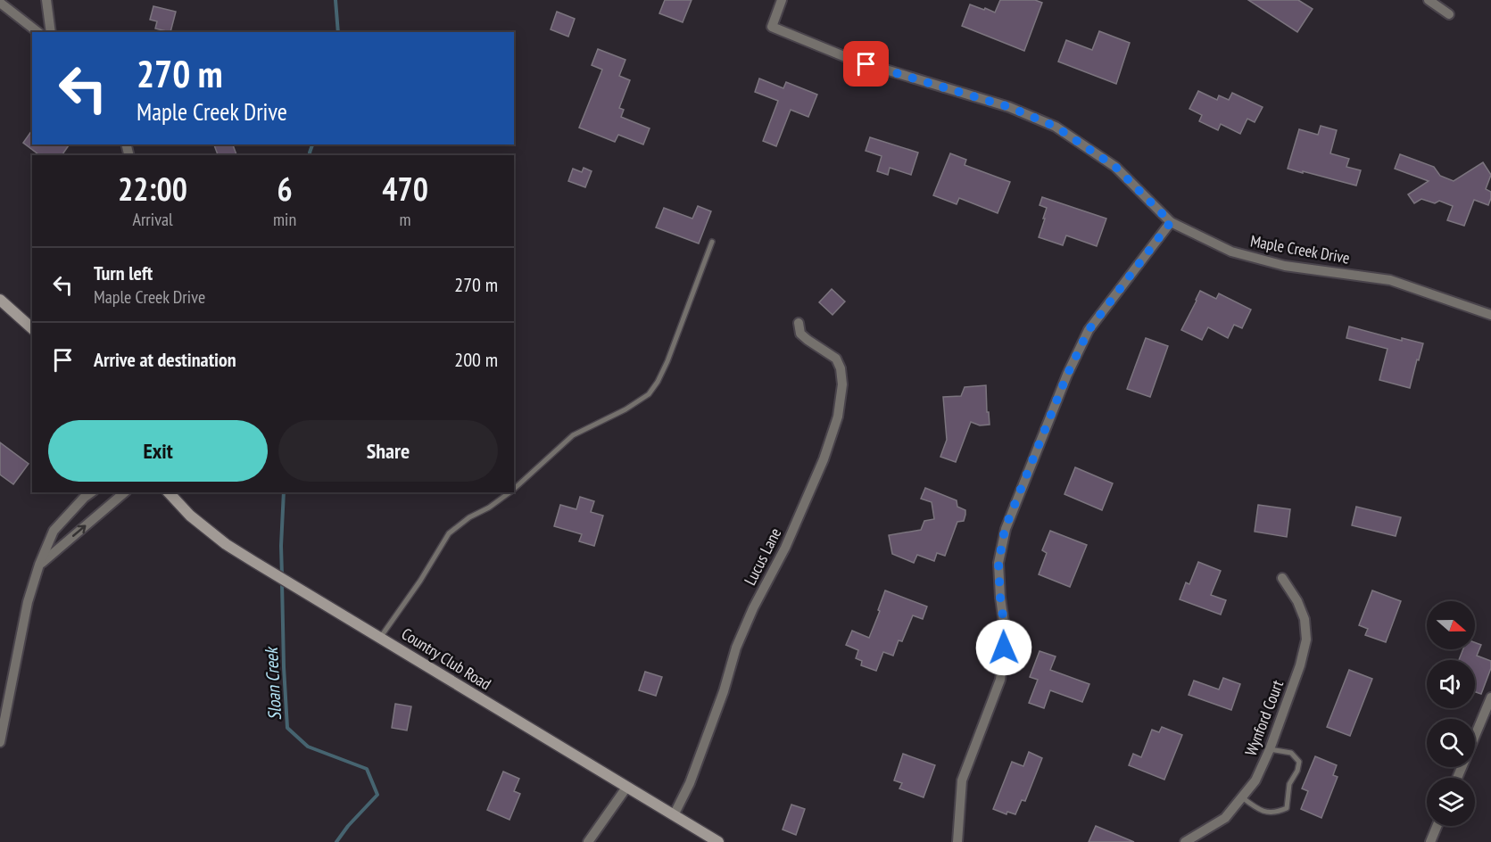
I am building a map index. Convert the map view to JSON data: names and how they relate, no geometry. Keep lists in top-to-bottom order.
{
  "streets": {
    "main road": ["Country Club Road"],
    "street": ["Maple Creek Drive", "Lucus Lane", "Wynford Court"]
  },
  "crossings": [
    ["Lucus Lane", "Country Club Road"]
  ],
  "water": ["Sloan Creek"],
  "north": "right",
  "page": {
    "turn": ["270 m", "Maple Creek Drive"],
    "eta": [
      "22:00",
      "Arrival",
      "6",
      "min",
      "470",
      "m"
    ],
    "list": [
      {
        "name": "Turn left",
        "note": "Maple Creek Drive",
        "value": "270 m"
      },
      {
        "name": "Arrive at destination",
        "value": "200 m"
      }
    ],
    "buttons": ["Exit", "Share"]
  }
}
